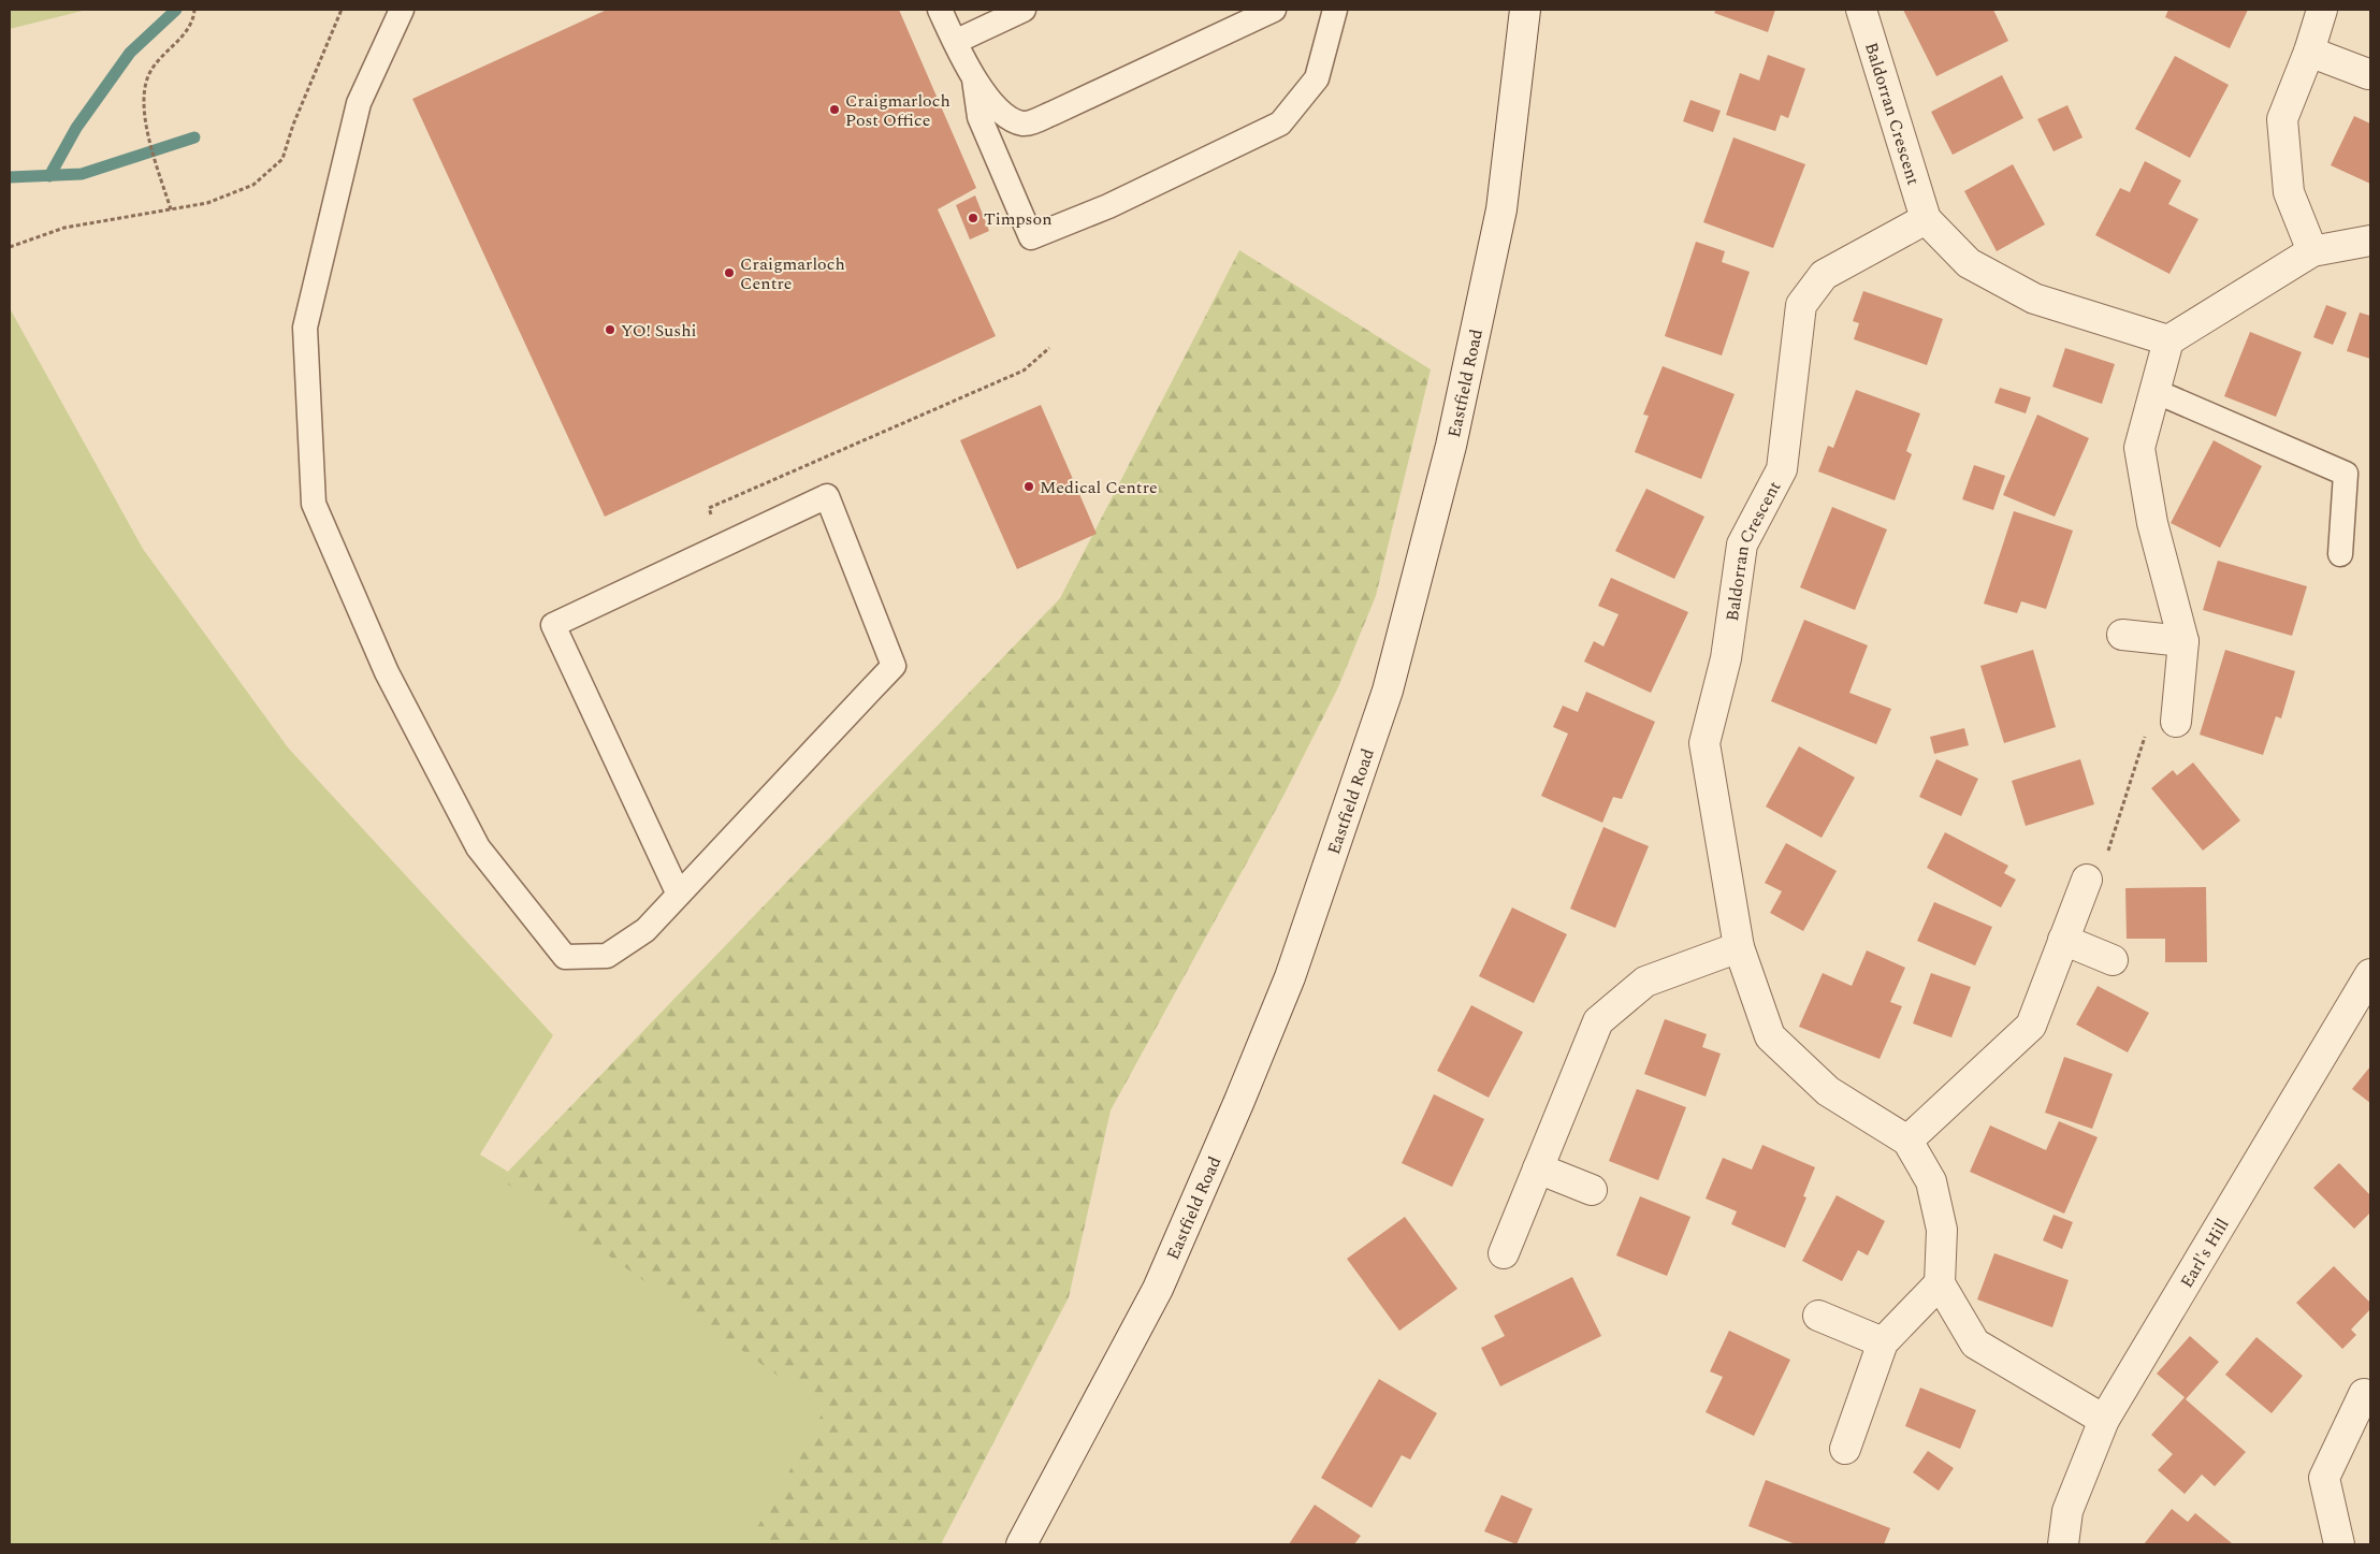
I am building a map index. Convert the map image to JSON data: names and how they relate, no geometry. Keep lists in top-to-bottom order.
{
  "streets": {
    "street": ["Baldorran Crescent", "Eastfield Road", "Earl's Hill"]
  },
  "places": [
    "Craigmarloch Post Office",
    "Timpson",
    "Craigmarloch Centre",
    "YO! Sushi",
    "Medical Centre"
  ]
}
